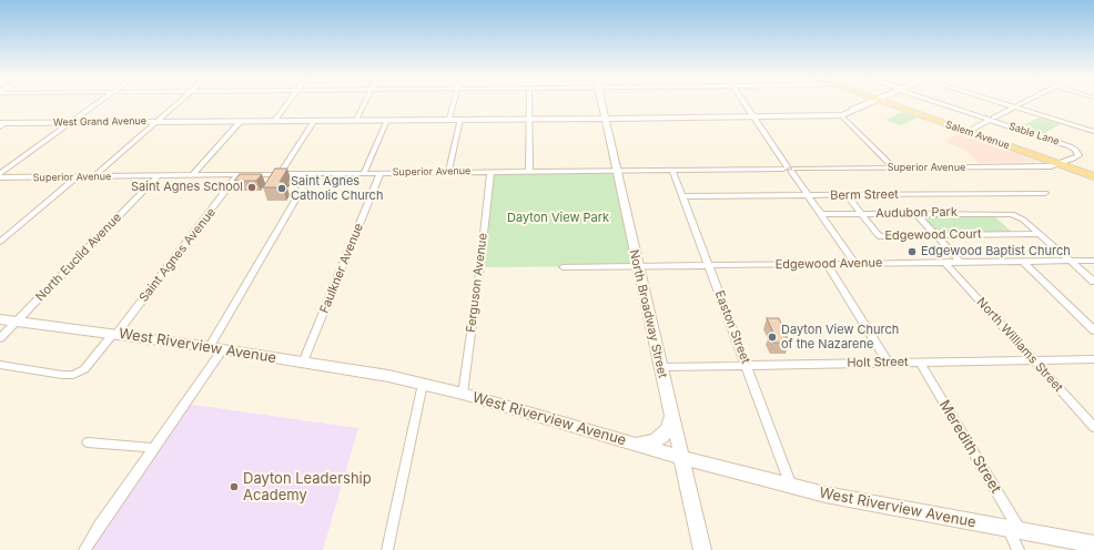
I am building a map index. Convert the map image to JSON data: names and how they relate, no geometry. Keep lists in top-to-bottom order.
{
  "streets": {
    "main road": ["Salem Avenue"],
    "street": [
      "West Grand Avenue",
      "Sable Lane",
      "Superior Avenue",
      "Berm Street",
      "Audubon Park",
      "Edgewood Court",
      "Saint Agnes Avenue",
      "North Euclid Avenue",
      "Edgewood Avenue",
      "Faulkner Avenue",
      "Ferguson Avenue",
      "North Broadway Street",
      "Easton Street",
      "North Williams Street",
      "West Riverview Avenue",
      "Holt Street",
      "Meredith Street"
    ]
  },
  "crossings": [
    ["West Grand Avenue", "North Broadway Street"],
    ["Sable Lane", "Salem Avenue"],
    ["Sable Lane", "Superior Avenue"],
    ["Salem Avenue", "Superior Avenue"],
    ["Superior Avenue", "Saint Agnes Avenue"],
    ["Superior Avenue", "North Euclid Avenue"],
    ["Superior Avenue", "Faulkner Avenue"],
    ["Superior Avenue", "Ferguson Avenue"],
    ["Superior Avenue", "North Broadway Street"],
    ["Superior Avenue", "Easton Street"],
    ["Berm Street", "Edgewood Court"],
    ["Berm Street", "Easton Street"],
    ["Audubon Park", "Edgewood Court"],
    ["Saint Agnes Avenue", "West Riverview Avenue"],
    ["North Euclid Avenue", "West Riverview Avenue"],
    ["Edgewood Avenue", "North Broadway Street"],
    ["Edgewood Avenue", "Easton Street"],
    ["Edgewood Avenue", "North Williams Street"],
    ["Faulkner Avenue", "West Riverview Avenue"],
    ["Ferguson Avenue", "West Riverview Avenue"],
    ["North Broadway Street", "West Riverview Avenue"],
    ["North Broadway Street", "Holt Street"],
    ["Easton Street", "West Riverview Avenue"],
    ["Easton Street", "Holt Street"],
    ["North Williams Street", "Holt Street"],
    ["West Riverview Avenue", "Meredith Street"],
    ["Holt Street", "Meredith Street"]
  ],
  "parks": ["Dayton View Park"],
  "places": [
    "Saint Agnes School",
    "Saint Agnes Catholic Church",
    "Edgewood Baptist Church",
    "Dayton View Church of the Nazarene",
    "Dayton Leadership Academy"
  ]
}
